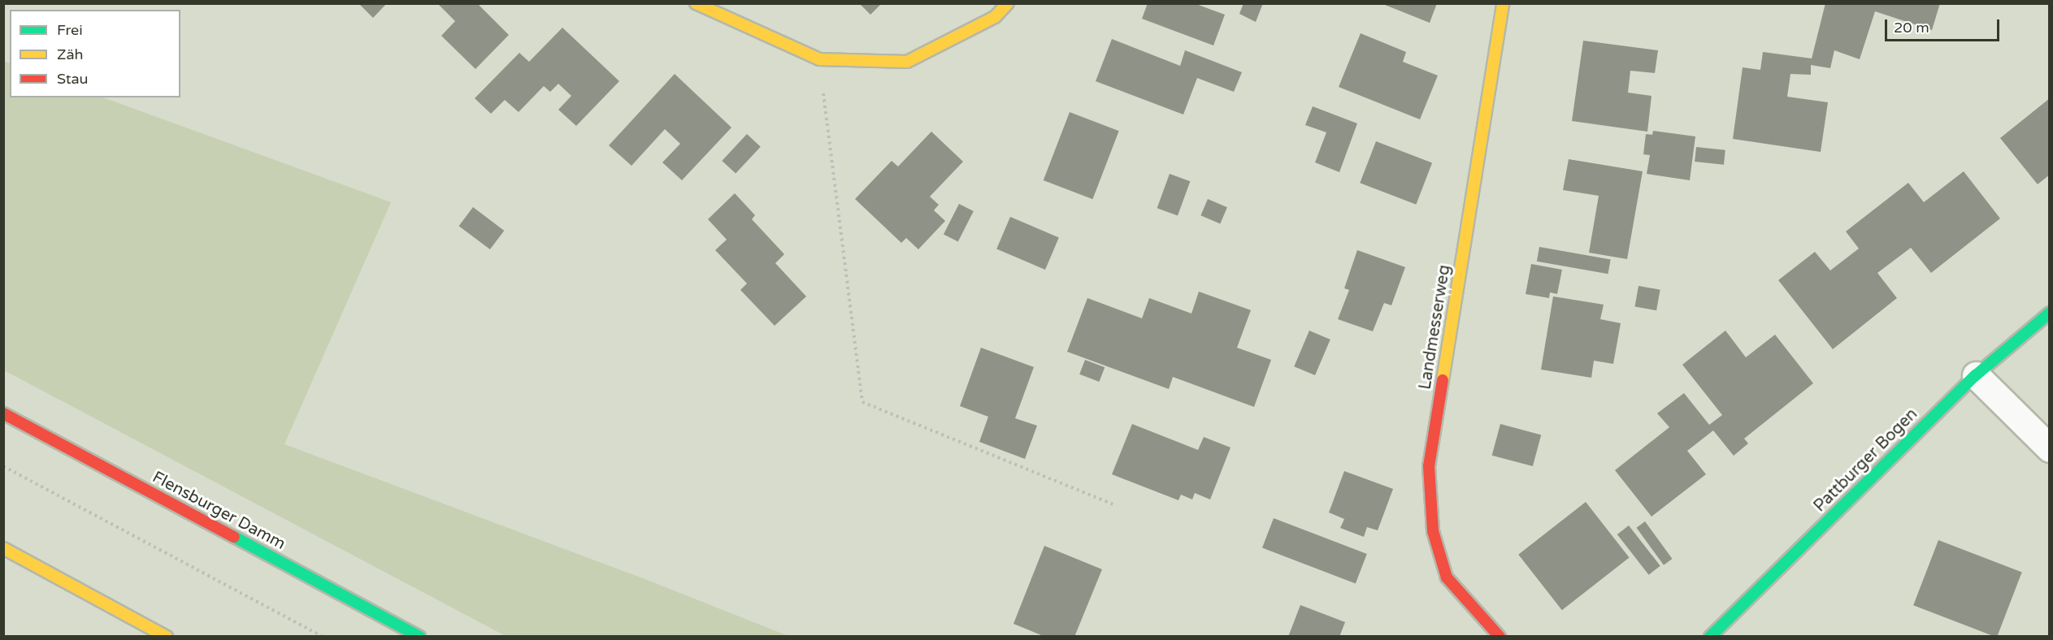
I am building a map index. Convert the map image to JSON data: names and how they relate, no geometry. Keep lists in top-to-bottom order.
{
  "streets": {
    "street": ["Landmesserweg", "Pattburger Bogen", "Flensburger Damm"]
  },
  "legend": ["Frei", "Zäh", "Stau"],
  "scale_bar": "20 m"
}
